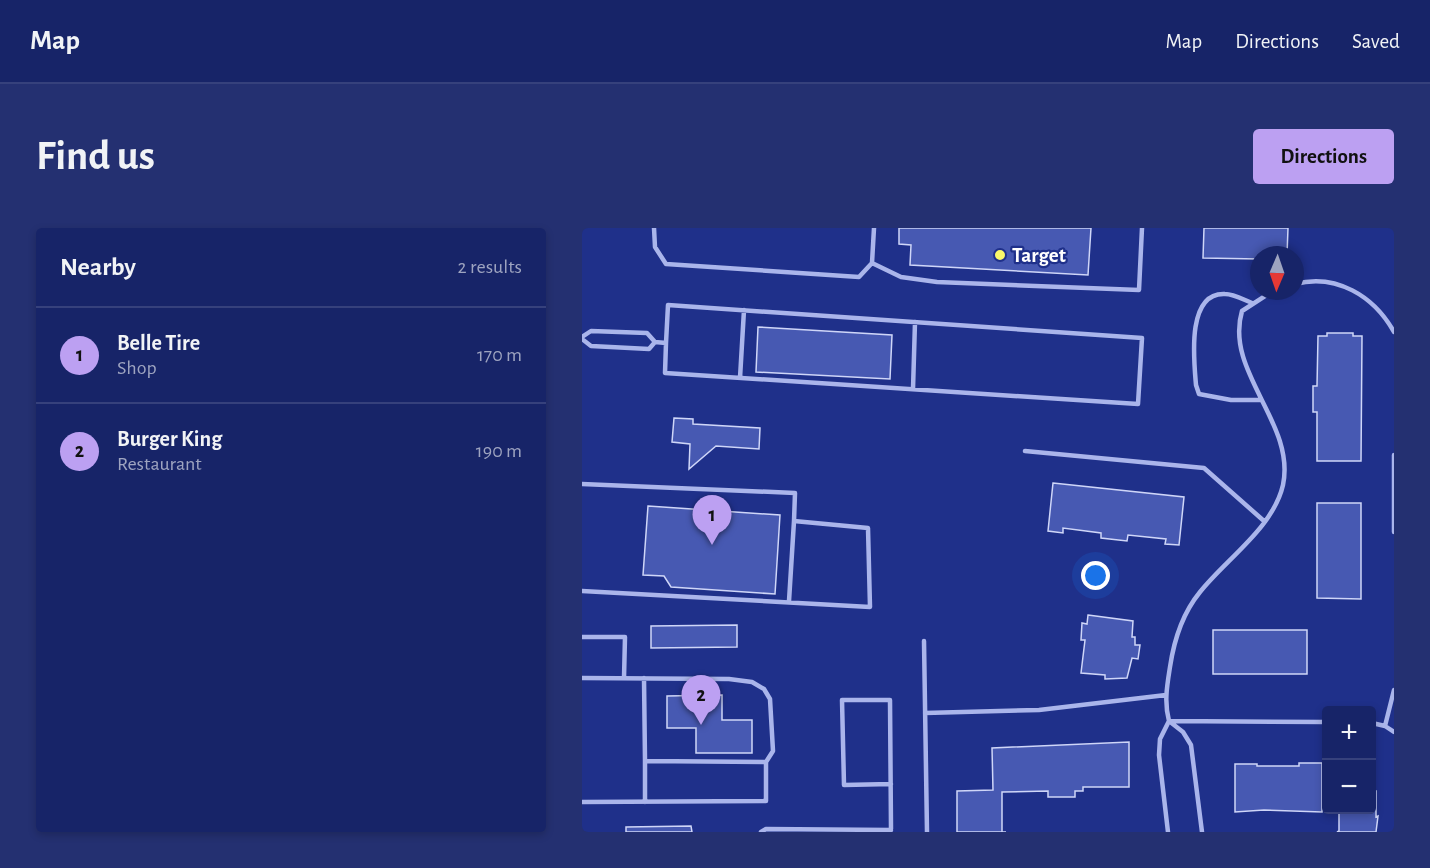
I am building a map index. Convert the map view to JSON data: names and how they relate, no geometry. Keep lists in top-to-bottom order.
{
  "places": ["Target"],
  "north": "bottom",
  "page": {
    "header": "Map",
    "nav": ["Map", "Directions", "Saved"],
    "buttons": "Directions",
    "title": "Find us",
    "heading": ["Nearby", "2 results"],
    "list": [
      {
        "mark": "1",
        "name": "Belle Tire",
        "note": "Shop",
        "value": "170 m"
      },
      {
        "mark": "2",
        "name": "Burger King",
        "note": "Restaurant",
        "value": "190 m"
      }
    ],
    "pins": ["1", "2"],
    "map_buttons": ["+", "−"]
  }
}
